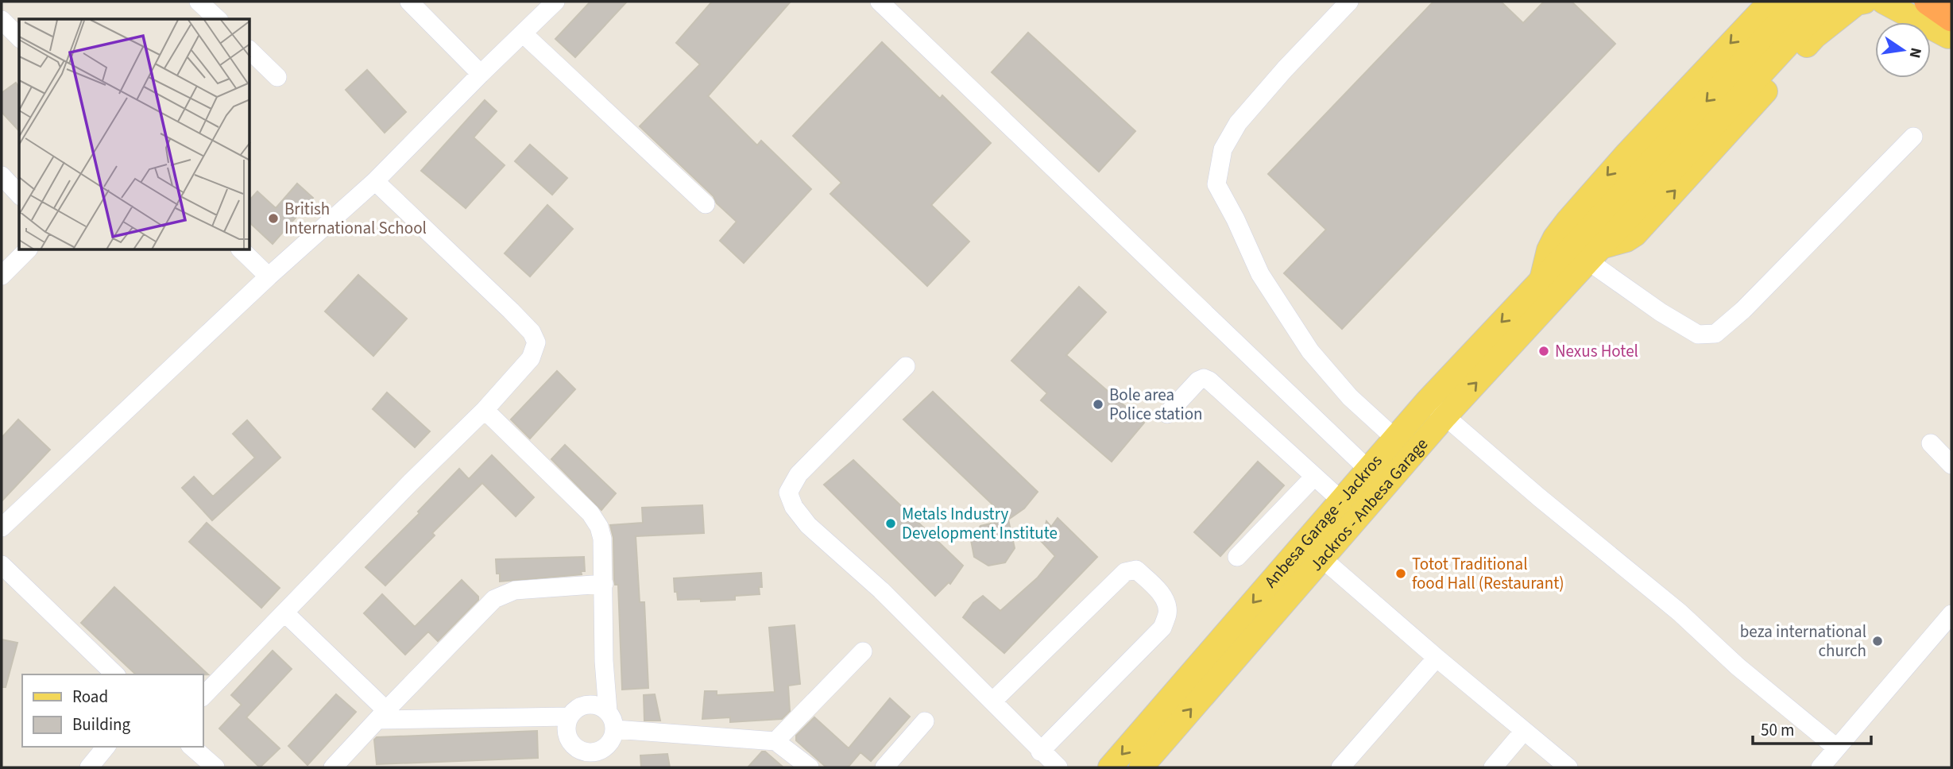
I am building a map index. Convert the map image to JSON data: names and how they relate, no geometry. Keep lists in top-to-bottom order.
{
  "streets": {
    "main road": ["Jackros - Anbesa Garage", "Anbesa Garage - Jackros"]
  },
  "crossings": [
    ["Jackros - Anbesa Garage", "Anbesa Garage - Jackros"]
  ],
  "one_way": ["Jackros - Anbesa Garage", "Anbesa Garage - Jackros"],
  "places": [
    "British International School",
    "Nexus Hotel",
    "Bole area Police station",
    "Metals Industry Development Institute",
    "Totot Traditional food Hall (Restaurant)",
    "beza international church"
  ],
  "legend": ["Road", "Building"],
  "scale_bar": "50 m",
  "north": "right"
}
